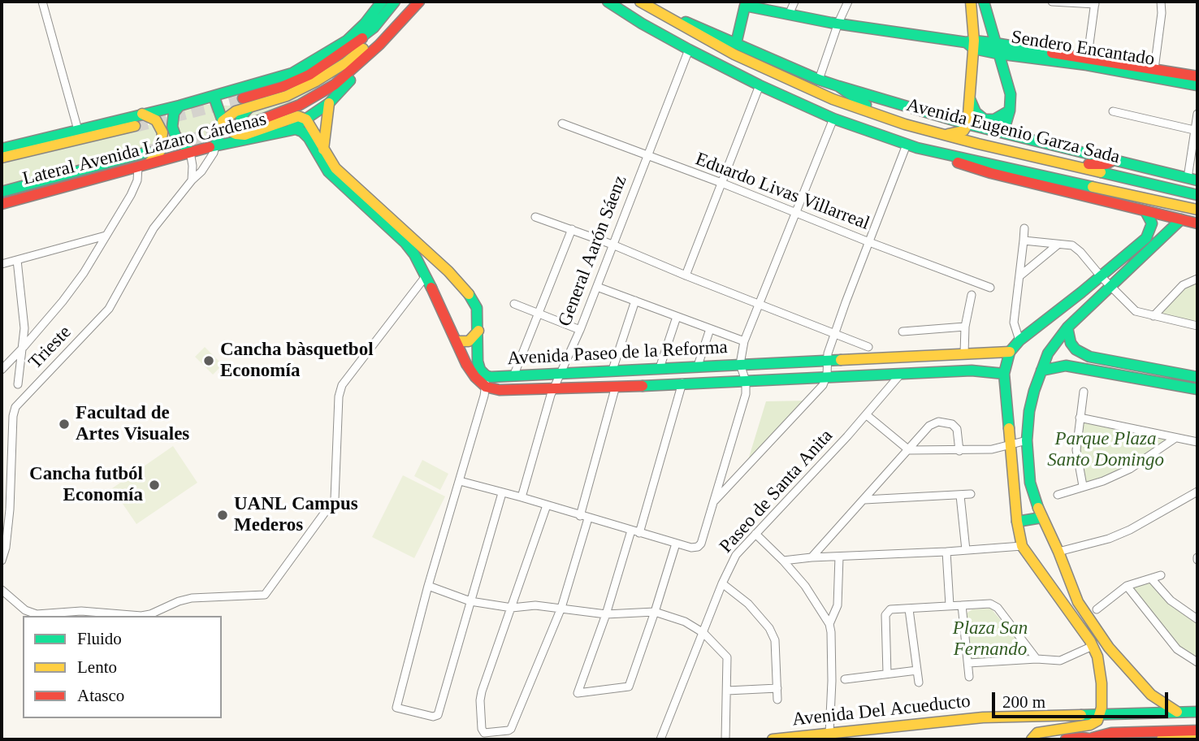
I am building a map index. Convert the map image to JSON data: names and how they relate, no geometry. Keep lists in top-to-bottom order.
{
  "streets": {
    "main road": [
      "Sendero Encantado",
      "Avenida Eugenio Garza Sada",
      "Lateral Avenida Lázaro Cárdenas",
      "Avenida Paseo de la Reforma",
      "Avenida Del Acueducto"
    ],
    "street": [
      "Eduardo Livas Villarreal",
      "General Aarón Sáenz",
      "Trieste",
      "Paseo de Santa Anita"
    ]
  },
  "crossings": [
    ["Avenida Eugenio Garza Sada", "General Aarón Sáenz"],
    ["Lateral Avenida Lázaro Cárdenas", "Trieste"],
    ["Lateral Avenida Lázaro Cárdenas", "Avenida Paseo de la Reforma"],
    ["Eduardo Livas Villarreal", "General Aarón Sáenz"],
    ["General Aarón Sáenz", "Avenida Paseo de la Reforma"],
    ["Avenida Paseo de la Reforma", "Paseo de Santa Anita"]
  ],
  "parks": ["Parque Plaza Santo Domingo", "Plaza San Fernando"],
  "places": [
    "Cancha bàsquetbol Economía",
    "Facultad de Artes Visuales",
    "Cancha futból Economía",
    "UANL Campus Mederos"
  ],
  "legend": ["Fluido", "Lento", "Atasco"],
  "scale_bar": "200 m"
}
